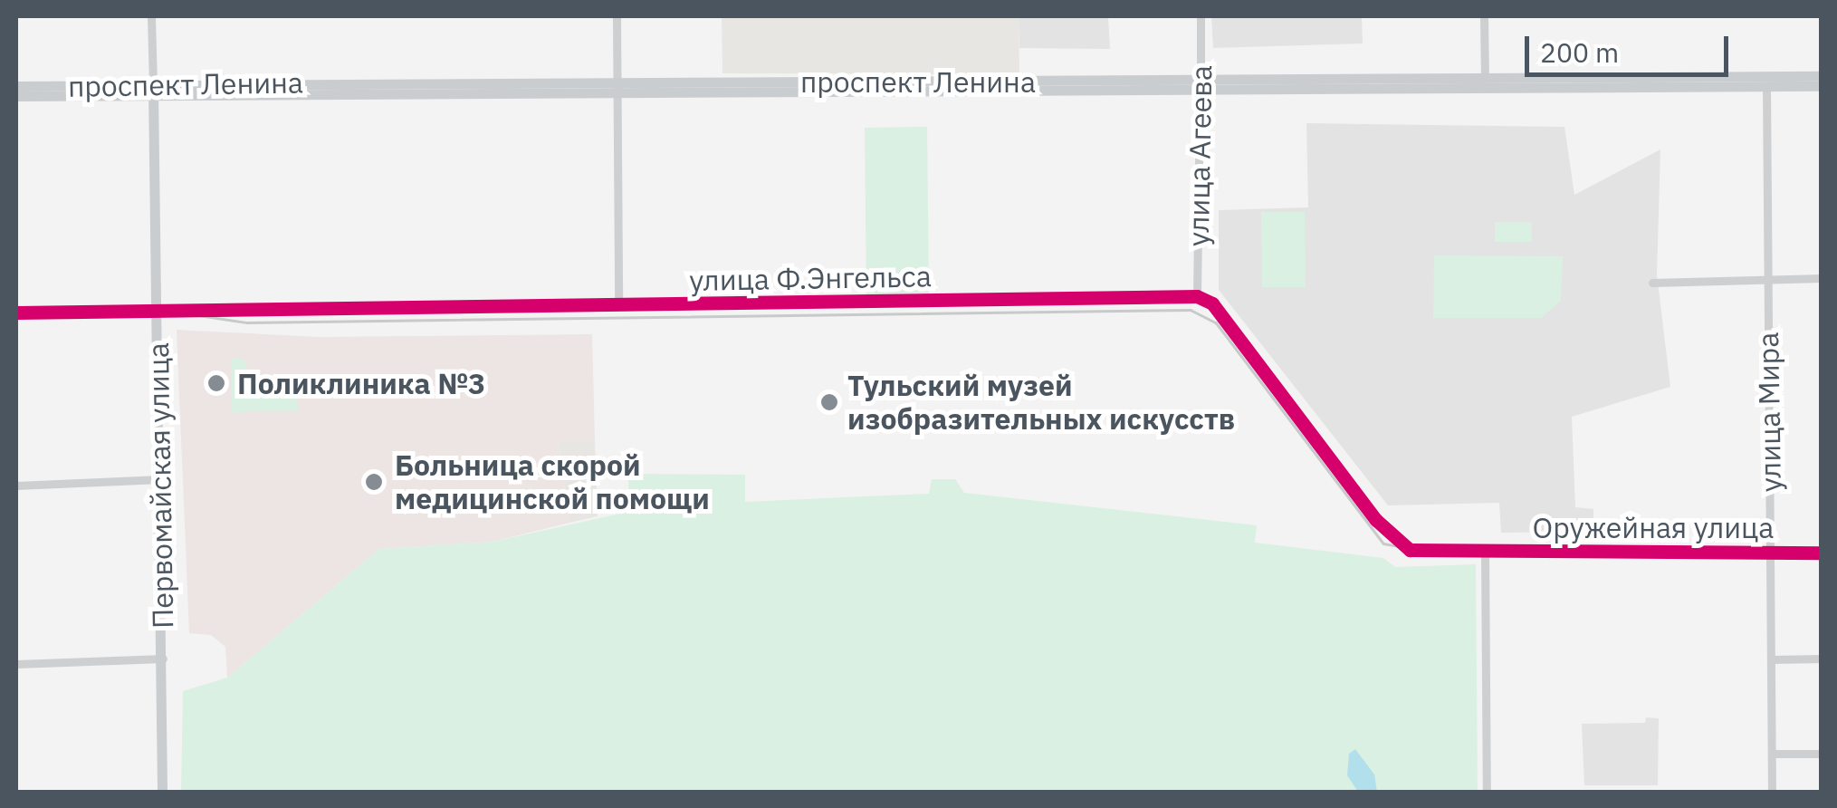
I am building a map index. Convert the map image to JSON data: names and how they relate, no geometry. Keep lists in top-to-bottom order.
{
  "streets": {
    "main road": ["проспект Ленина", "Первомайская улица"],
    "street": [
      "улица Агеева",
      "улица Ф.Энгельса",
      "улица Мира",
      "Оружейная улица"
    ]
  },
  "crossings": [
    ["проспект Ленина", "улица Агеева"],
    ["проспект Ленина", "улица Мира"],
    ["проспект Ленина", "Первомайская улица"],
    ["улица Агеева", "улица Ф.Энгельса"],
    ["улица Ф.Энгельса", "Первомайская улица"],
    ["улица Мира", "Оружейная улица"]
  ],
  "places": ["Поликлиника №3", "Тульский музей изобразительных искусств", "Больница скорой медицинской помощи"],
  "scale_bar": "200 m"
}
